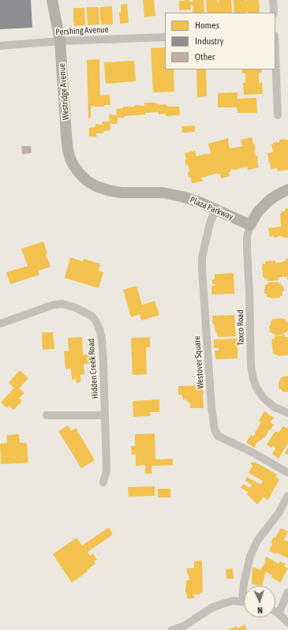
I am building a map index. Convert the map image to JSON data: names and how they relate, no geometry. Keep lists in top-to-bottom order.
{
  "streets": {
    "street": [
      "Pershing Avenue",
      "Westridge Avenue",
      "Plaza Parkway",
      "Taxco Road",
      "Westover Square",
      "Hidden Creek Road"
    ]
  },
  "crossings": [
    ["Pershing Avenue", "Westridge Avenue"],
    ["Westridge Avenue", "Plaza Parkway"],
    ["Plaza Parkway", "Taxco Road"],
    ["Plaza Parkway", "Westover Square"]
  ],
  "legend": ["Homes", "Industry", "Other"],
  "north": "bottom"
}
